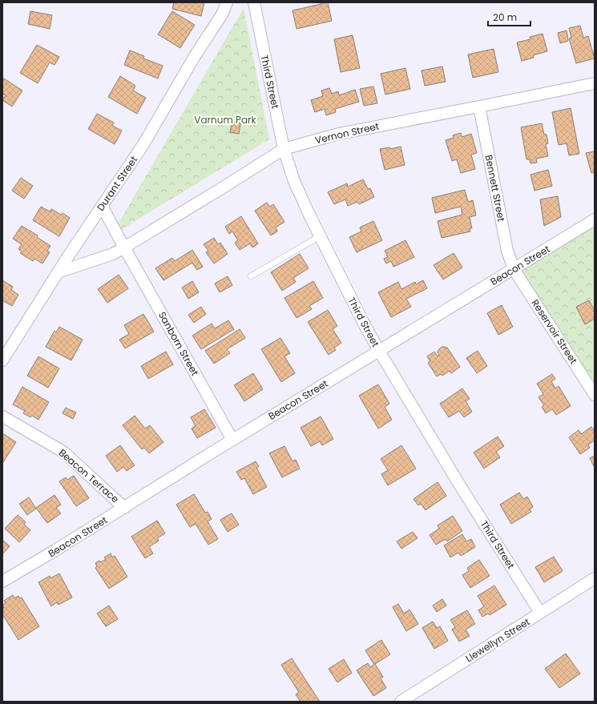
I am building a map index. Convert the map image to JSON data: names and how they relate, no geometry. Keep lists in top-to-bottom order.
{
  "streets": {
    "street": [
      "Third Street",
      "Vernon Street",
      "Durant Street",
      "Bennett Street",
      "Beacon Street",
      "Reservoir Street",
      "Sanborn Street",
      "Beacon Terrace",
      "Llewellyn Street"
    ]
  },
  "crossings": [
    ["Third Street", "Vernon Street"],
    ["Third Street", "Beacon Street"],
    ["Third Street", "Llewellyn Street"],
    ["Vernon Street", "Durant Street"],
    ["Vernon Street", "Bennett Street"],
    ["Vernon Street", "Sanborn Street"],
    ["Bennett Street", "Beacon Street"],
    ["Bennett Street", "Reservoir Street"],
    ["Beacon Street", "Reservoir Street"],
    ["Beacon Street", "Sanborn Street"],
    ["Beacon Street", "Beacon Terrace"]
  ],
  "parks": ["Varnum Park"],
  "scale_bar": "20 m"
}
